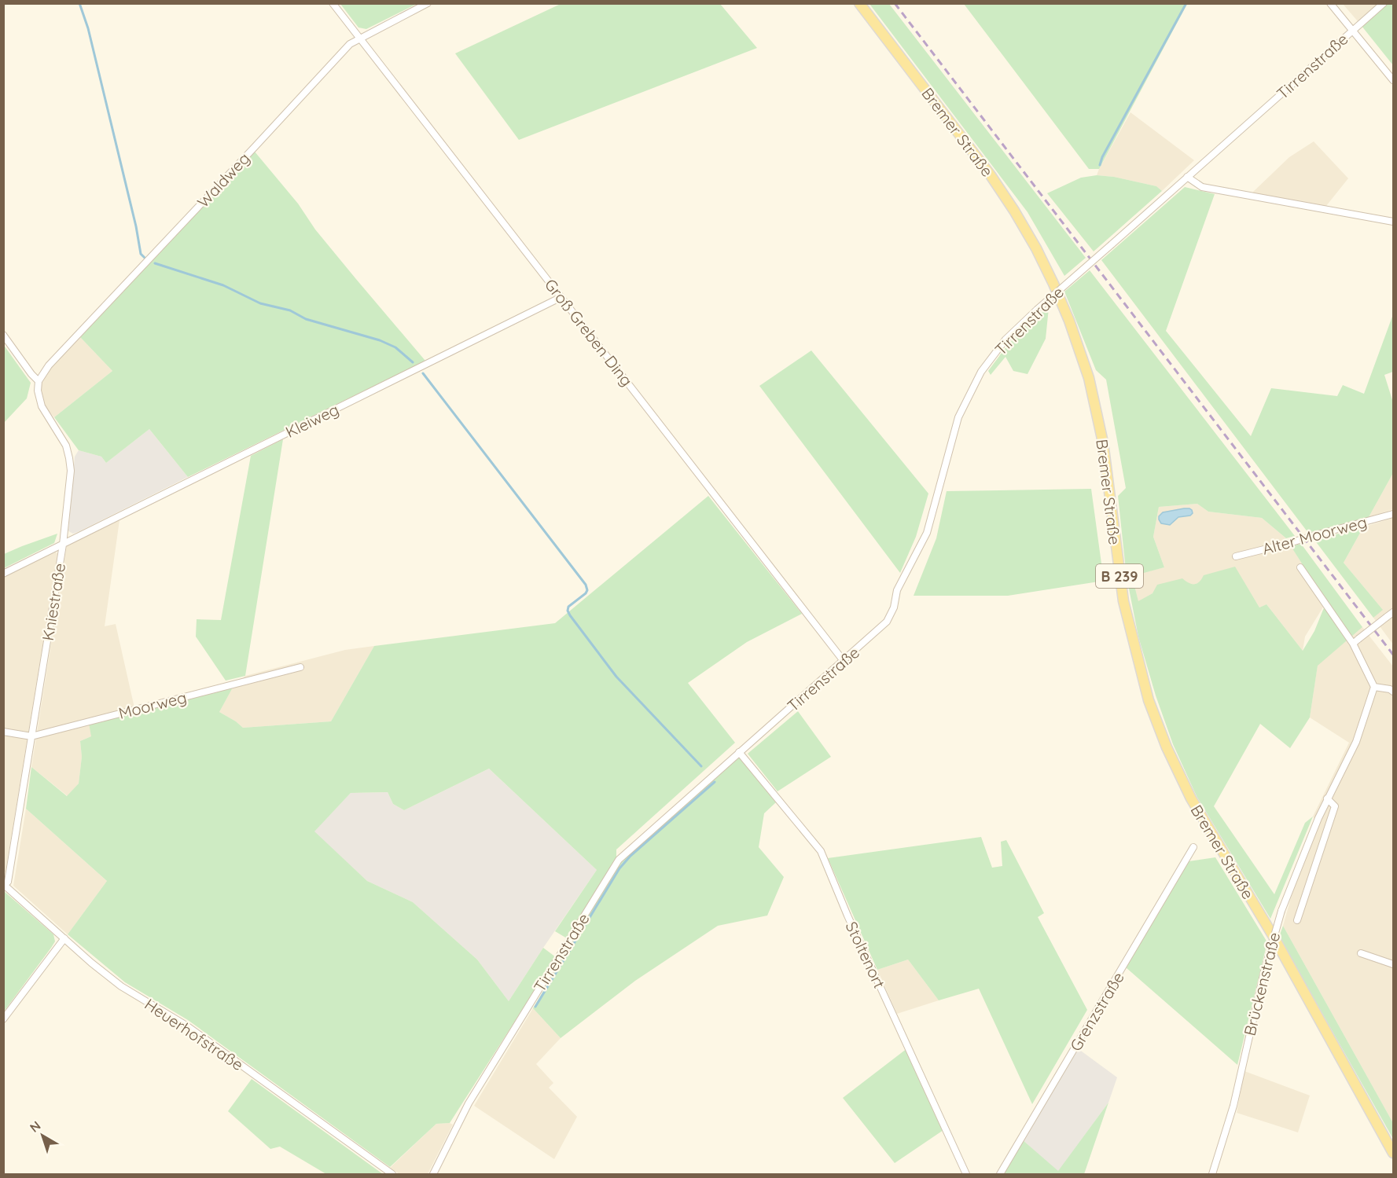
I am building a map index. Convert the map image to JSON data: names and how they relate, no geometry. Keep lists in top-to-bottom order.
{
  "streets": {
    "main road": ["Bremer Straße", "B 239"],
    "street": [
      "Tirrenstraße",
      "Waldweg",
      "Groß Greben Ding",
      "Kleiweg",
      "Alter Moorweg",
      "Kniestraße",
      "Moorweg",
      "Stoltenort",
      "Brückenstraße",
      "Grenzstraße",
      "Heuerhofstraße"
    ]
  },
  "crossings": [
    ["Tirrenstraße", "Groß Greben Ding"],
    ["Tirrenstraße", "Stoltenort"],
    ["Waldweg", "Groß Greben Ding"],
    ["Waldweg", "Kniestraße"],
    ["Groß Greben Ding", "Kleiweg"],
    ["Kleiweg", "Kniestraße"],
    ["Kniestraße", "Moorweg"],
    ["Kniestraße", "Heuerhofstraße"]
  ],
  "north": "top left"
}
